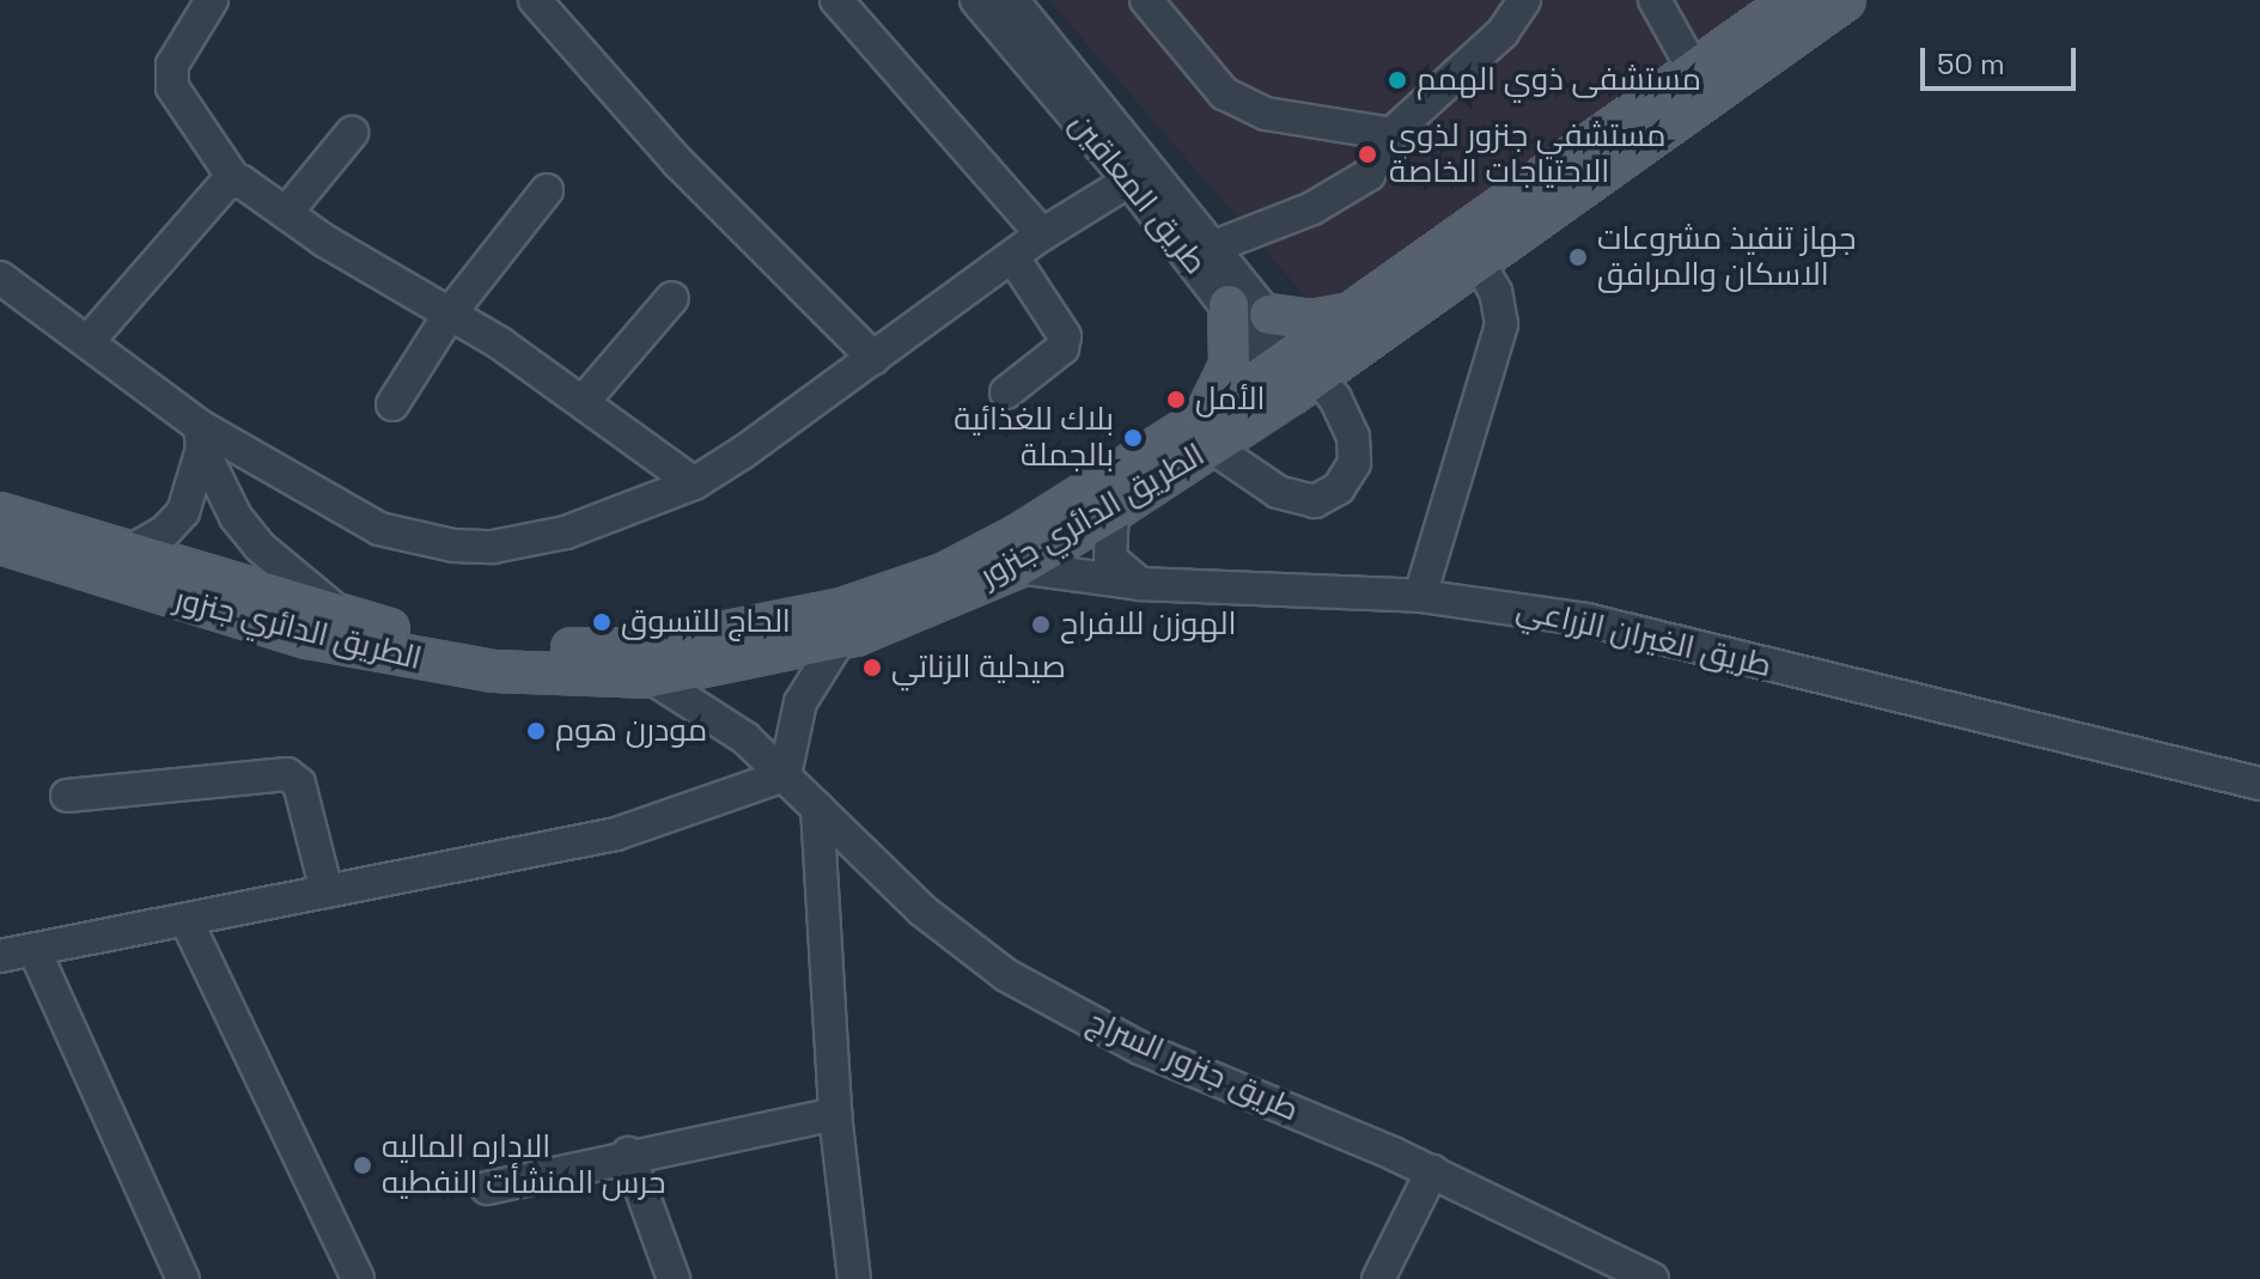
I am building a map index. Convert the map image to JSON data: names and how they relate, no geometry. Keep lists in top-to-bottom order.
{
  "streets": {
    "main road": ["الطريق الدائري جنزور"],
    "street": ["طريق المعاقين", "طريق الغيران الزراعي", "طريق جنزور السراج"]
  },
  "crossings": [
    ["طريق المعاقين", "الطريق الدائري جنزور"],
    ["الطريق الدائري جنزور", "طريق الغيران الزراعي"],
    ["الطريق الدائري جنزور", "طريق جنزور السراج"]
  ],
  "places": [
    "مستشفى ذوي الهمم",
    "مستشفي جنزور لذوي الاحتياجات الخاصة",
    "جهاز تنفيذ مشروعات الاسكان والمرافق",
    "الأمل",
    "بلاك للغذائية بالجملة",
    "الحاج للتسوق",
    "الهوزن للافراح",
    "صيدلية الزناتي",
    "مودرن هوم",
    "الاداره الماليه حرس المنشأت النفطيه"
  ],
  "scale_bar": "50 m"
}
